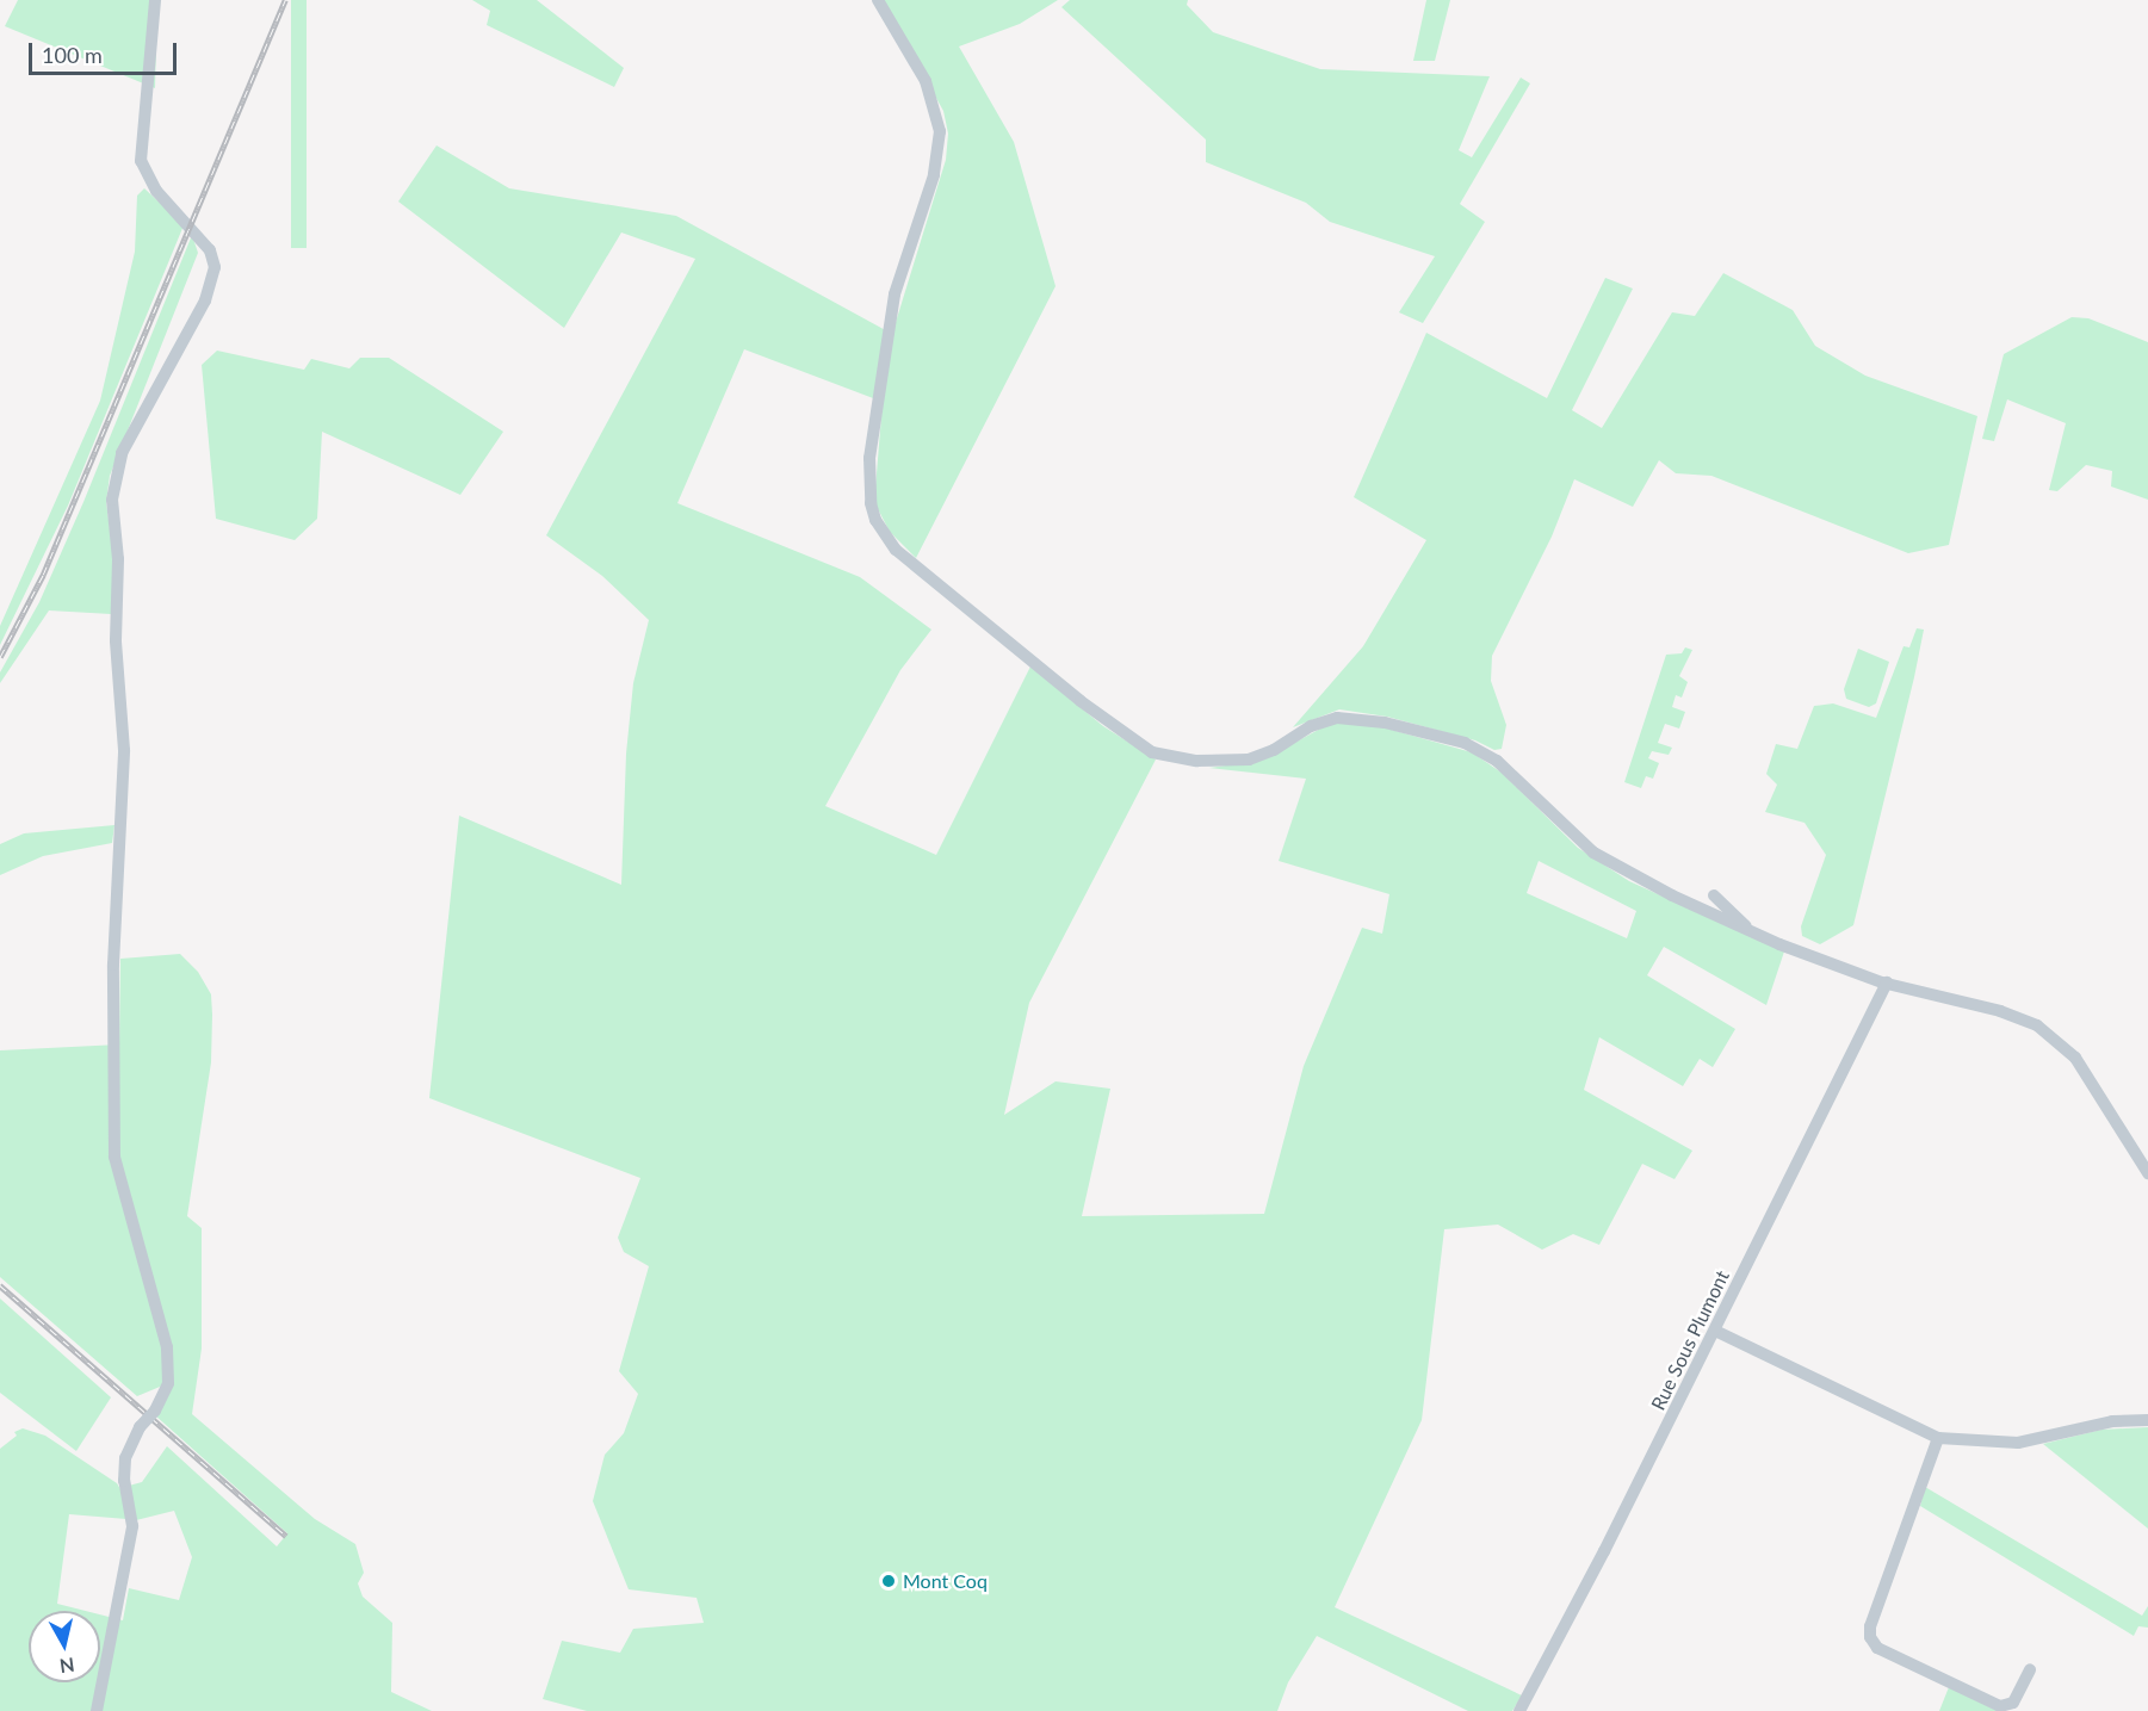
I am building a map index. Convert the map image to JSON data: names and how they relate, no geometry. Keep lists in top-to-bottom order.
{
  "streets": {
    "street": ["Rue Sous Plumont"]
  },
  "places": ["Mont Coq"],
  "scale_bar": "100 m",
  "north": "bottom"
}
